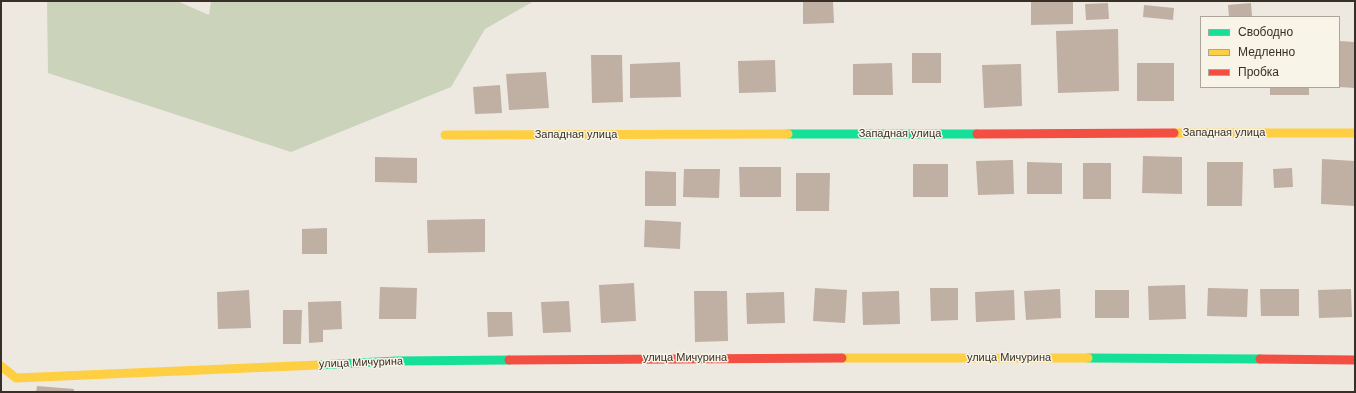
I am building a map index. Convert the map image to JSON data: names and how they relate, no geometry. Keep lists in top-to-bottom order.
{
  "streets": {
    "street": ["Западная улица", "улица Мичурина"]
  },
  "legend": ["Свободно", "Медленно", "Пробка"]
}
